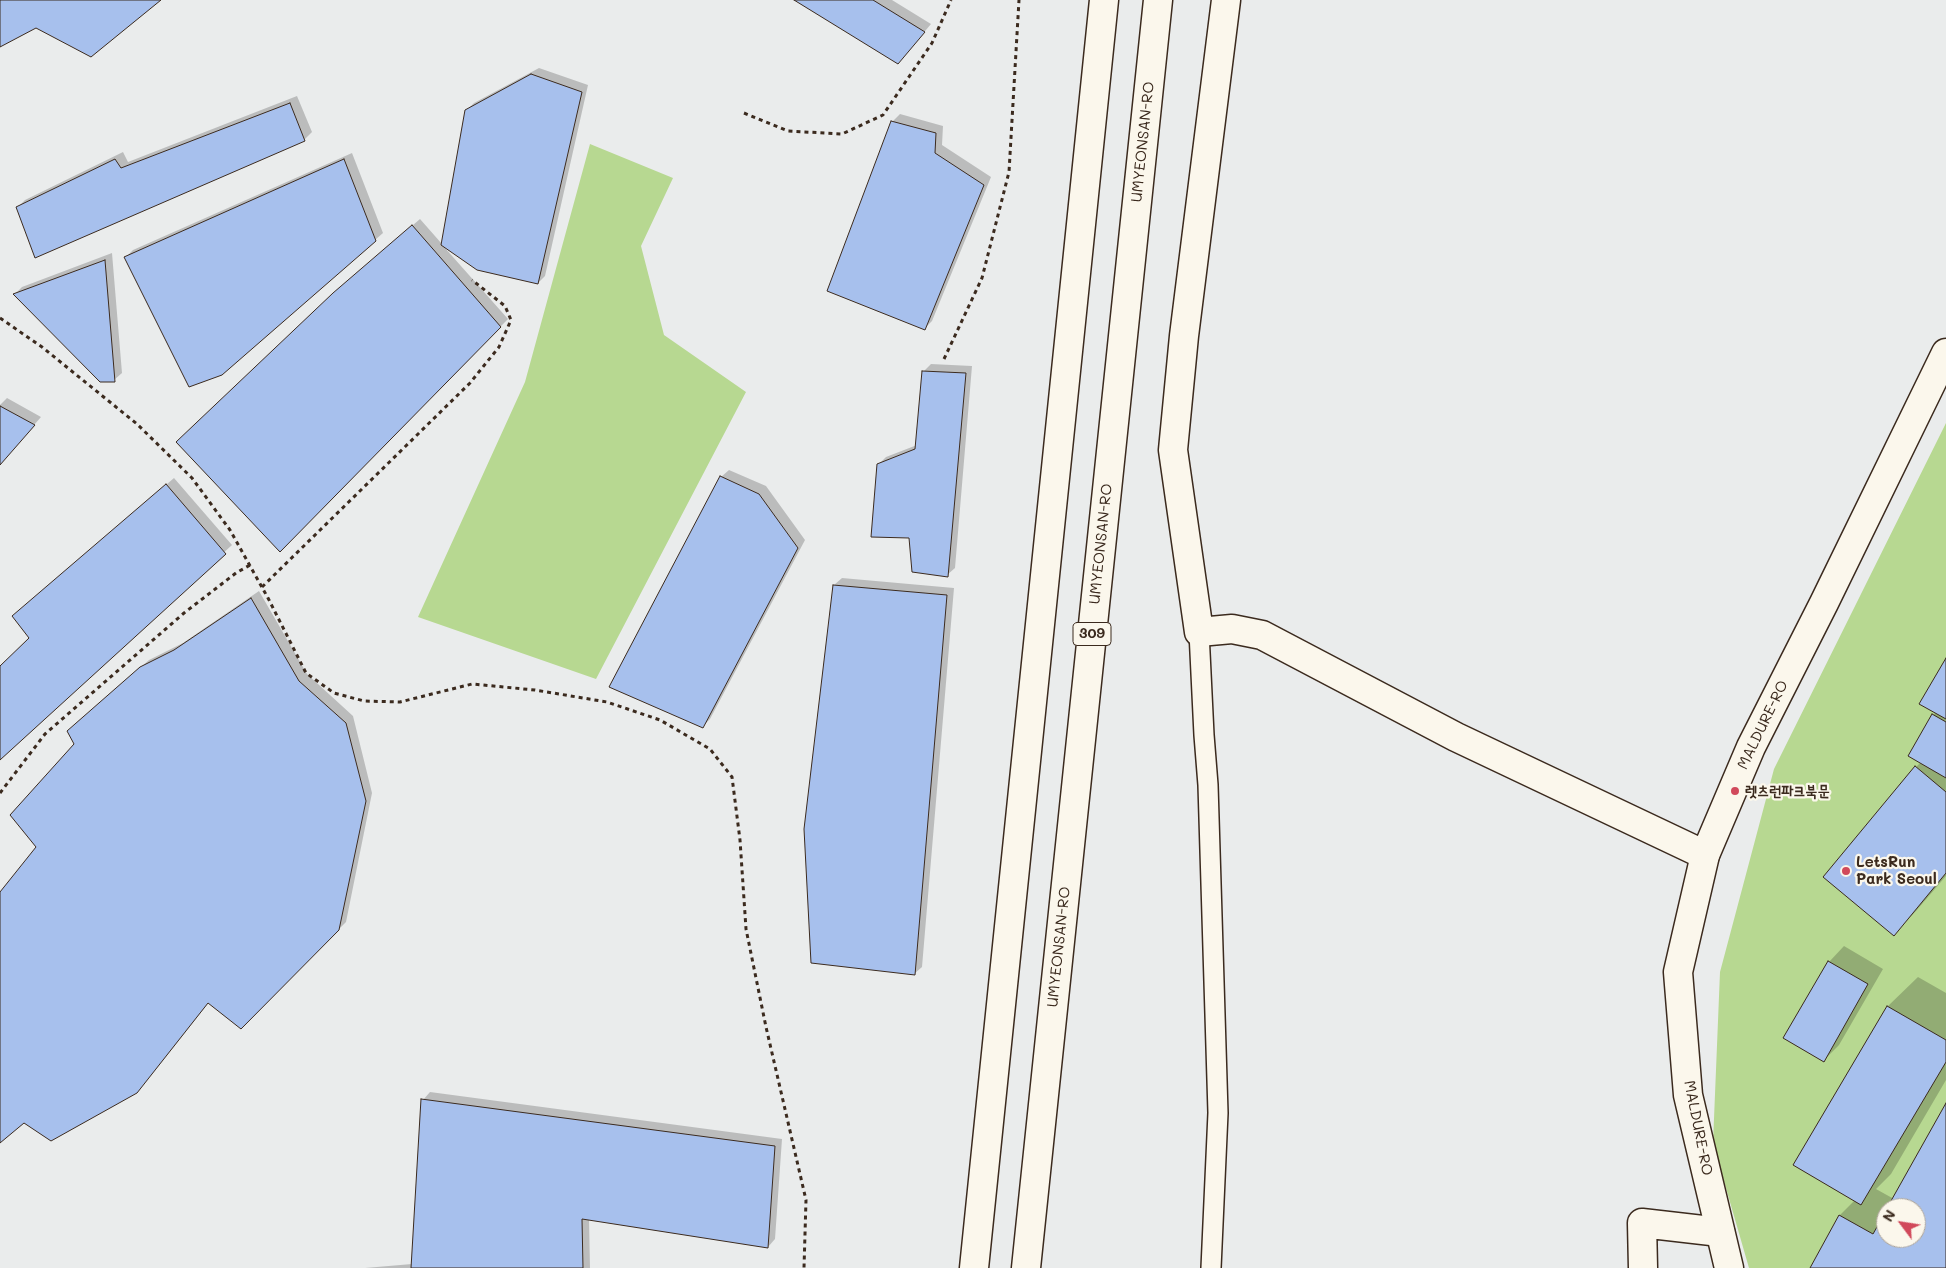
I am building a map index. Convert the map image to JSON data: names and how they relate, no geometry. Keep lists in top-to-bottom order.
{
  "streets": {
    "main road": ["UMYEONSAN-RO", "309", "MALDURE-RO"]
  },
  "places": ["렛츠런파크북문", "LetsRun Park Seoul"],
  "north": "top left"
}
